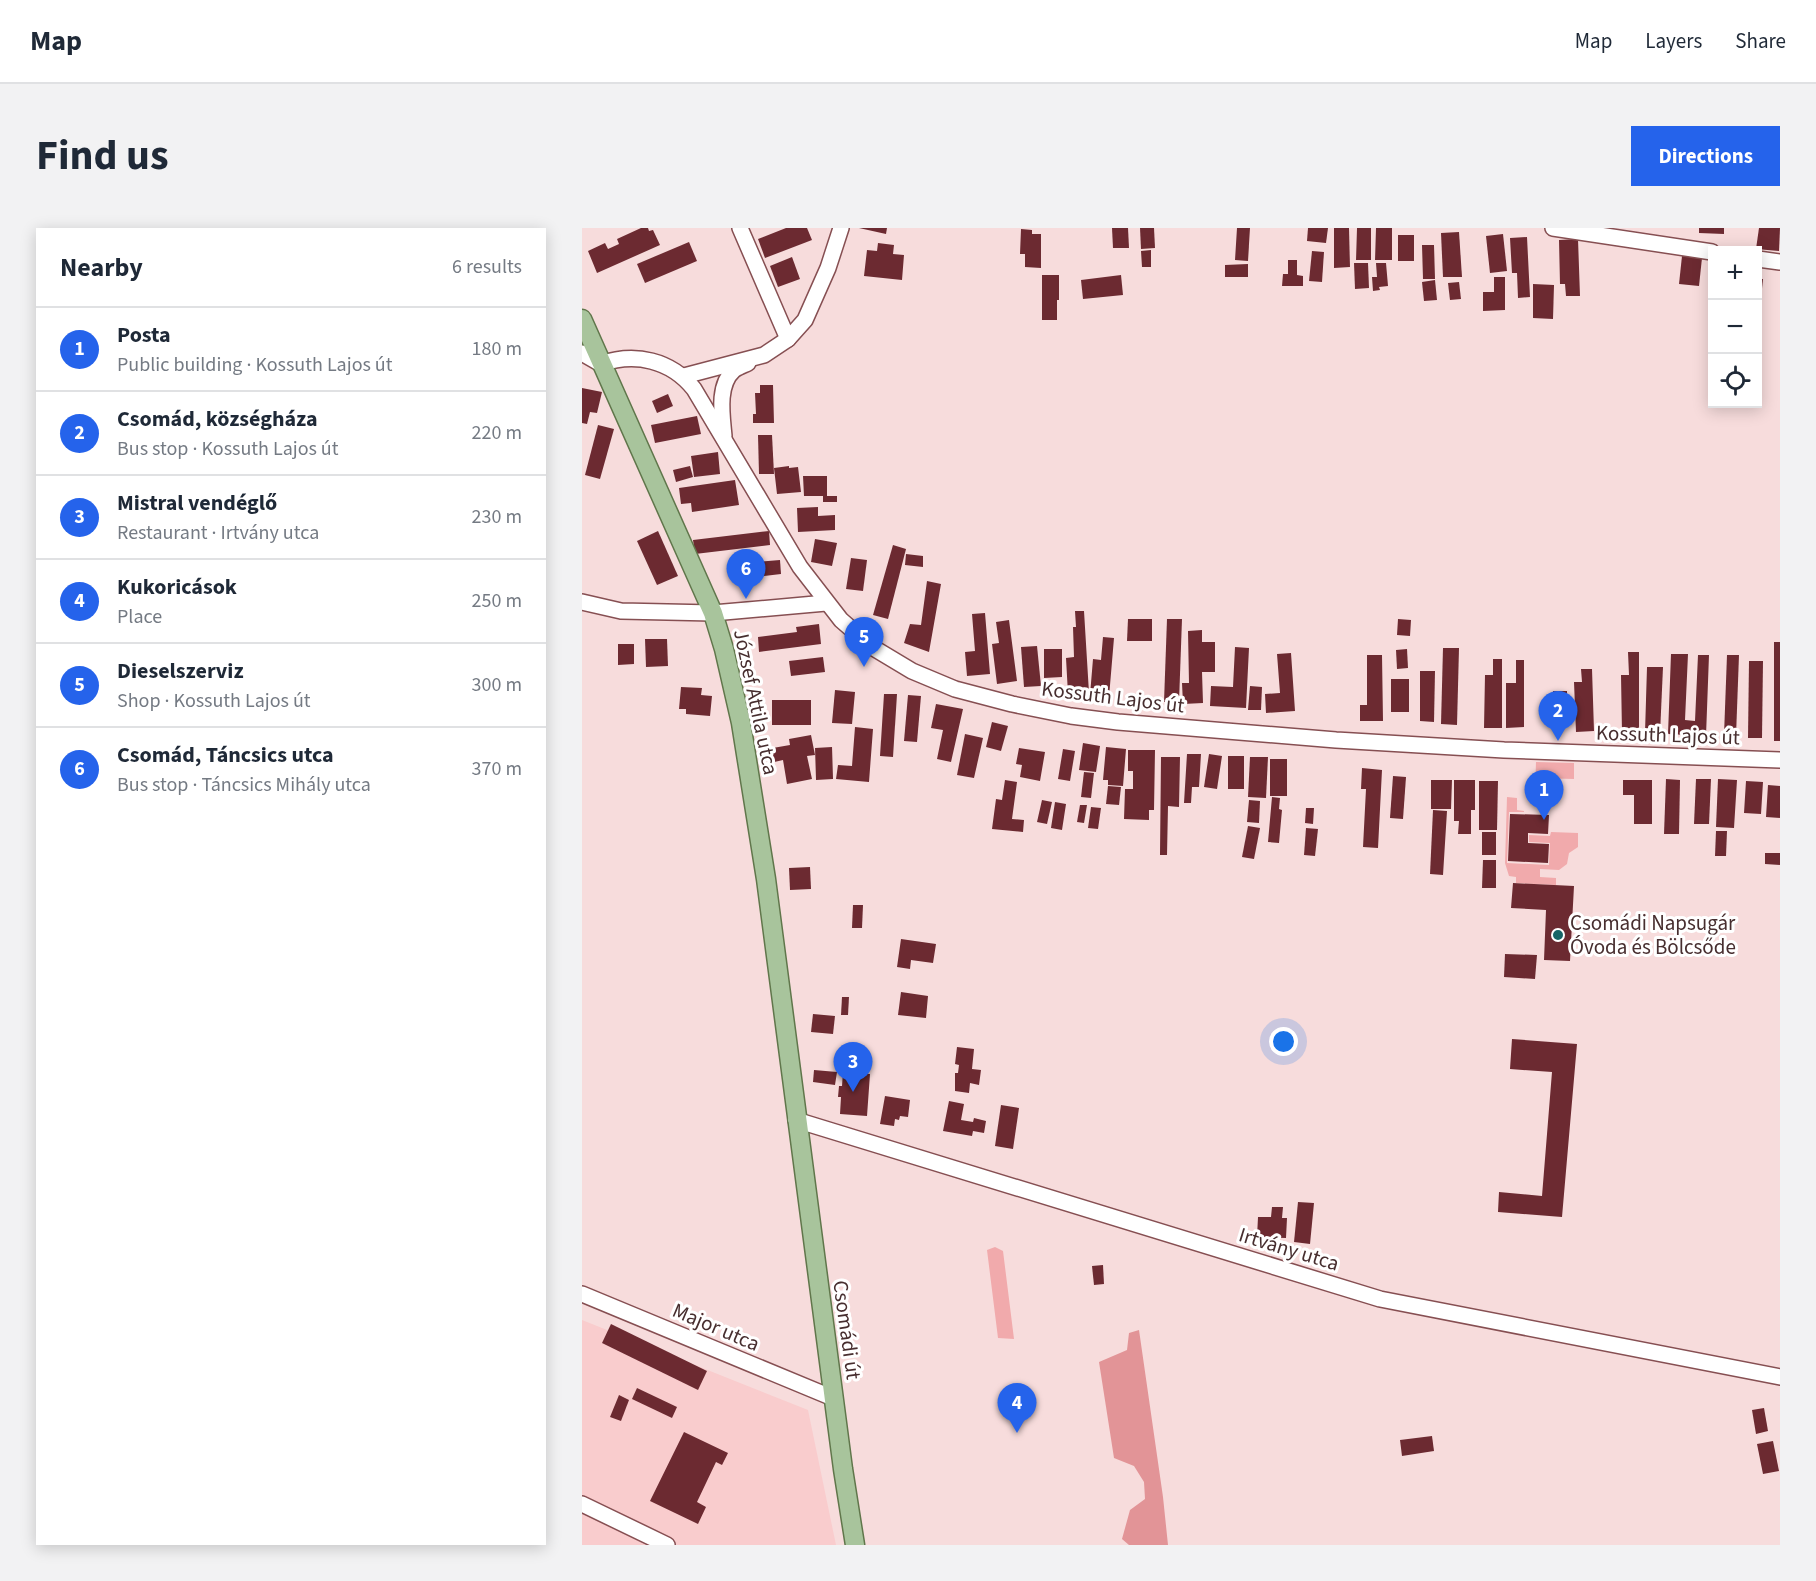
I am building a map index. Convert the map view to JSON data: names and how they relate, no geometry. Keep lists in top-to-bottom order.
{
  "streets": {
    "main road": ["József Attila utca", "Csomádi út"],
    "street": ["Kossuth Lajos út", "Irtvány utca", "Major utca"]
  },
  "crossings": [
    ["Kossuth Lajos út", "József Attila utca"],
    ["József Attila utca", "Irtvány utca"],
    ["József Attila utca", "Csomádi út"],
    ["Irtvány utca", "Csomádi út"],
    ["Major utca", "Csomádi út"]
  ],
  "places": ["Csomádi Napsugár Óvoda és Bölcsőde"],
  "page": {
    "header": "Map",
    "nav": ["Map", "Layers", "Share"],
    "title": "Find us",
    "buttons": "Directions",
    "heading": ["Nearby", "6 results"],
    "map_buttons": ["+", "−"],
    "list": [
      {
        "mark": "1",
        "name": "Posta",
        "note": "Public building · Kossuth Lajos út",
        "value": "180 m"
      },
      {
        "mark": "2",
        "name": "Csomád, községháza",
        "note": "Bus stop · Kossuth Lajos út",
        "value": "220 m"
      },
      {
        "mark": "3",
        "name": "Mistral vendéglő",
        "note": "Restaurant · Irtvány utca",
        "value": "230 m"
      },
      {
        "mark": "4",
        "name": "Kukoricások",
        "note": "Place",
        "value": "250 m"
      },
      {
        "mark": "5",
        "name": "Dieselszerviz",
        "note": "Shop · Kossuth Lajos út",
        "value": "300 m"
      },
      {
        "mark": "6",
        "name": "Csomád, Táncsics utca",
        "note": "Bus stop · Táncsics Mihály utca",
        "value": "370 m"
      }
    ],
    "pins": [
      "6",
      "5",
      "2",
      "1",
      "3",
      "4"
    ]
  }
}
